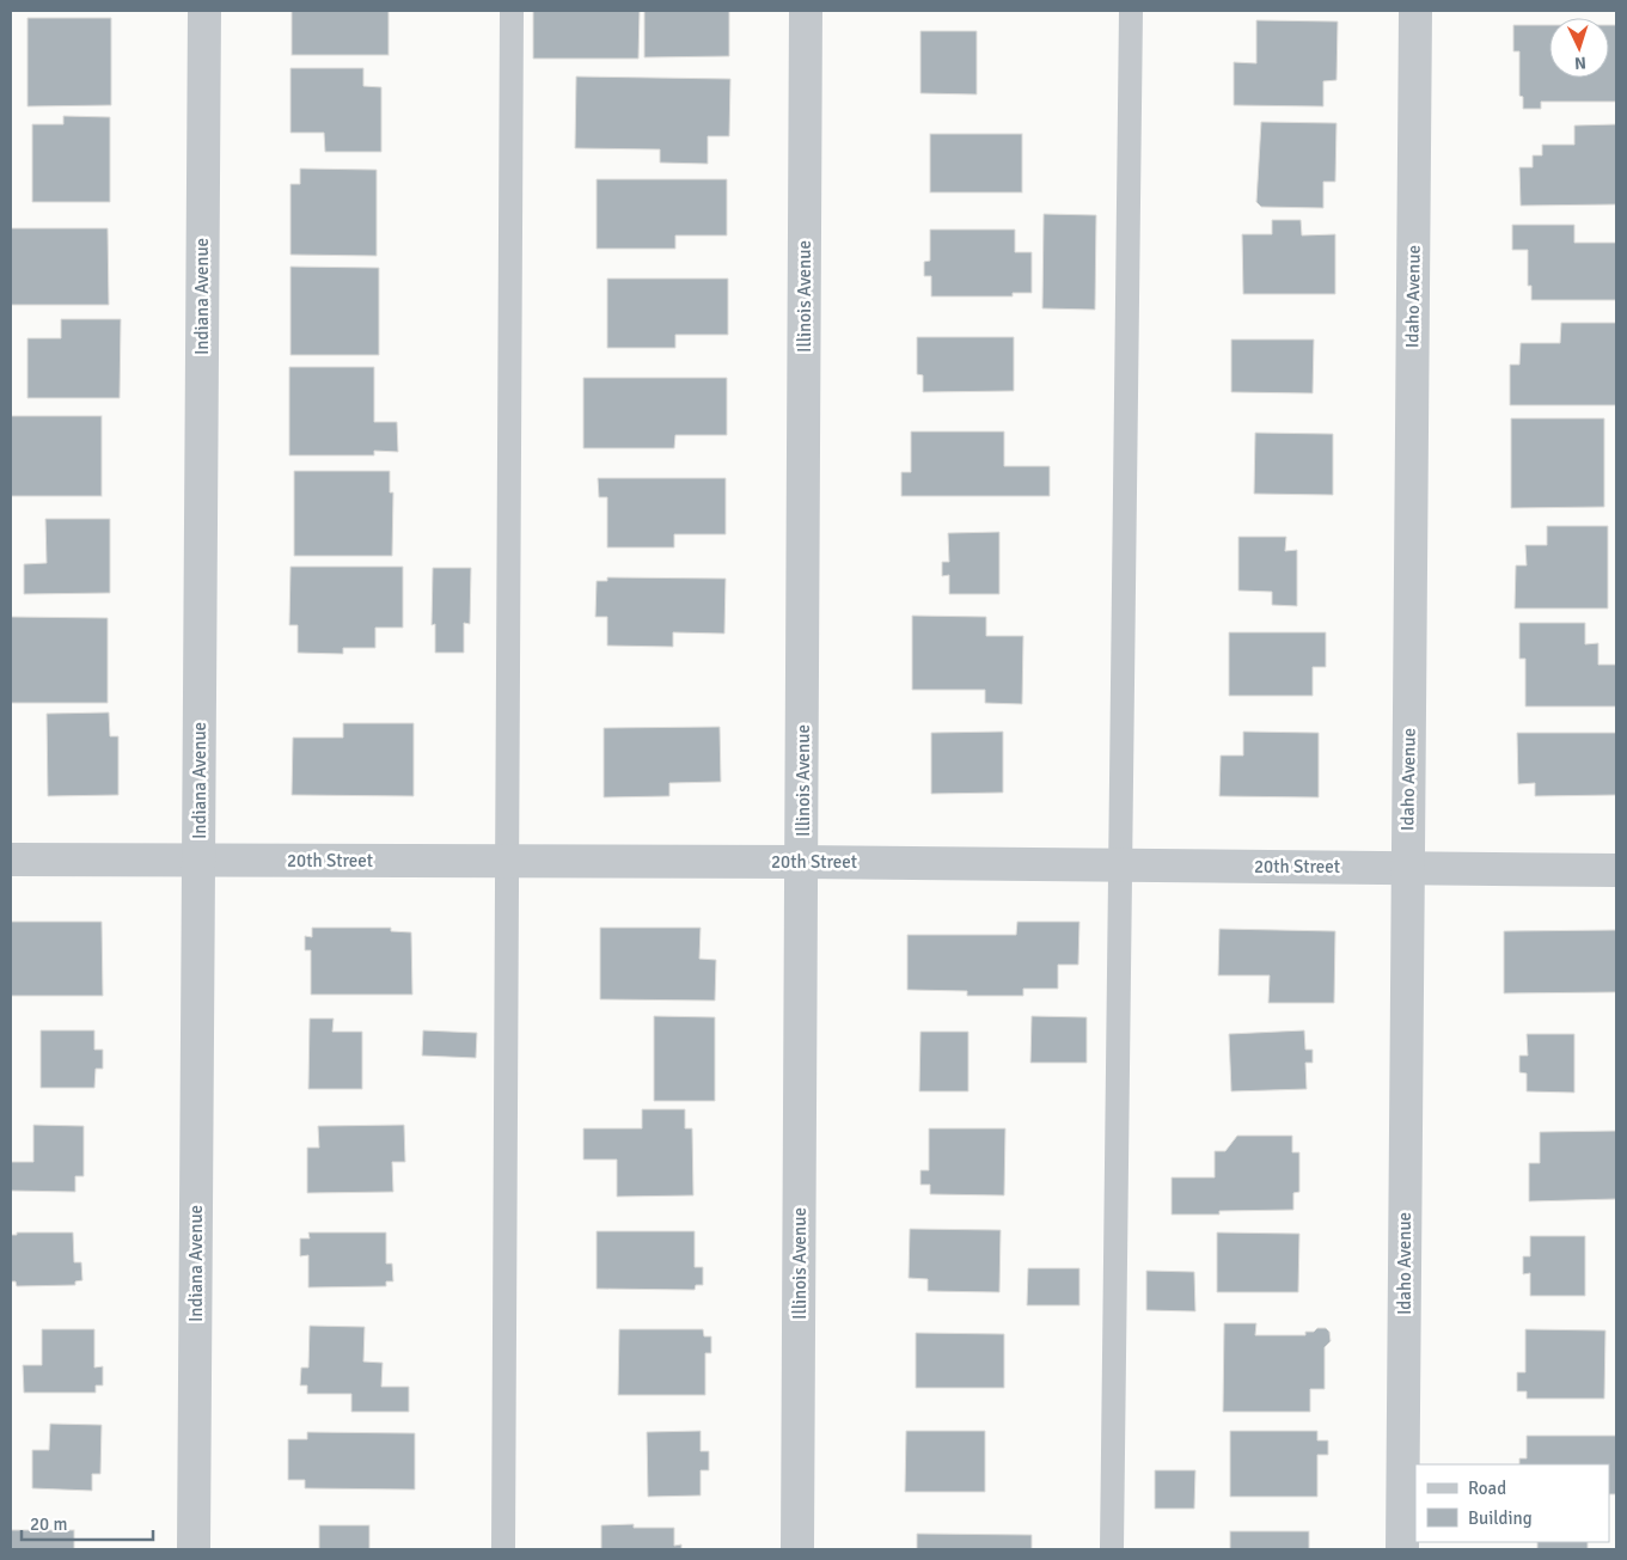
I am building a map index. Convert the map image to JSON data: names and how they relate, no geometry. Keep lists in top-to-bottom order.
{
  "streets": {
    "street": [
      "Indiana Avenue",
      "Illinois Avenue",
      "Idaho Avenue",
      "20th Street"
    ]
  },
  "crossings": [
    ["Indiana Avenue", "20th Street"],
    ["Illinois Avenue", "20th Street"],
    ["Idaho Avenue", "20th Street"]
  ],
  "legend": ["Road", "Building"],
  "scale_bar": "20 m",
  "north": "bottom"
}
